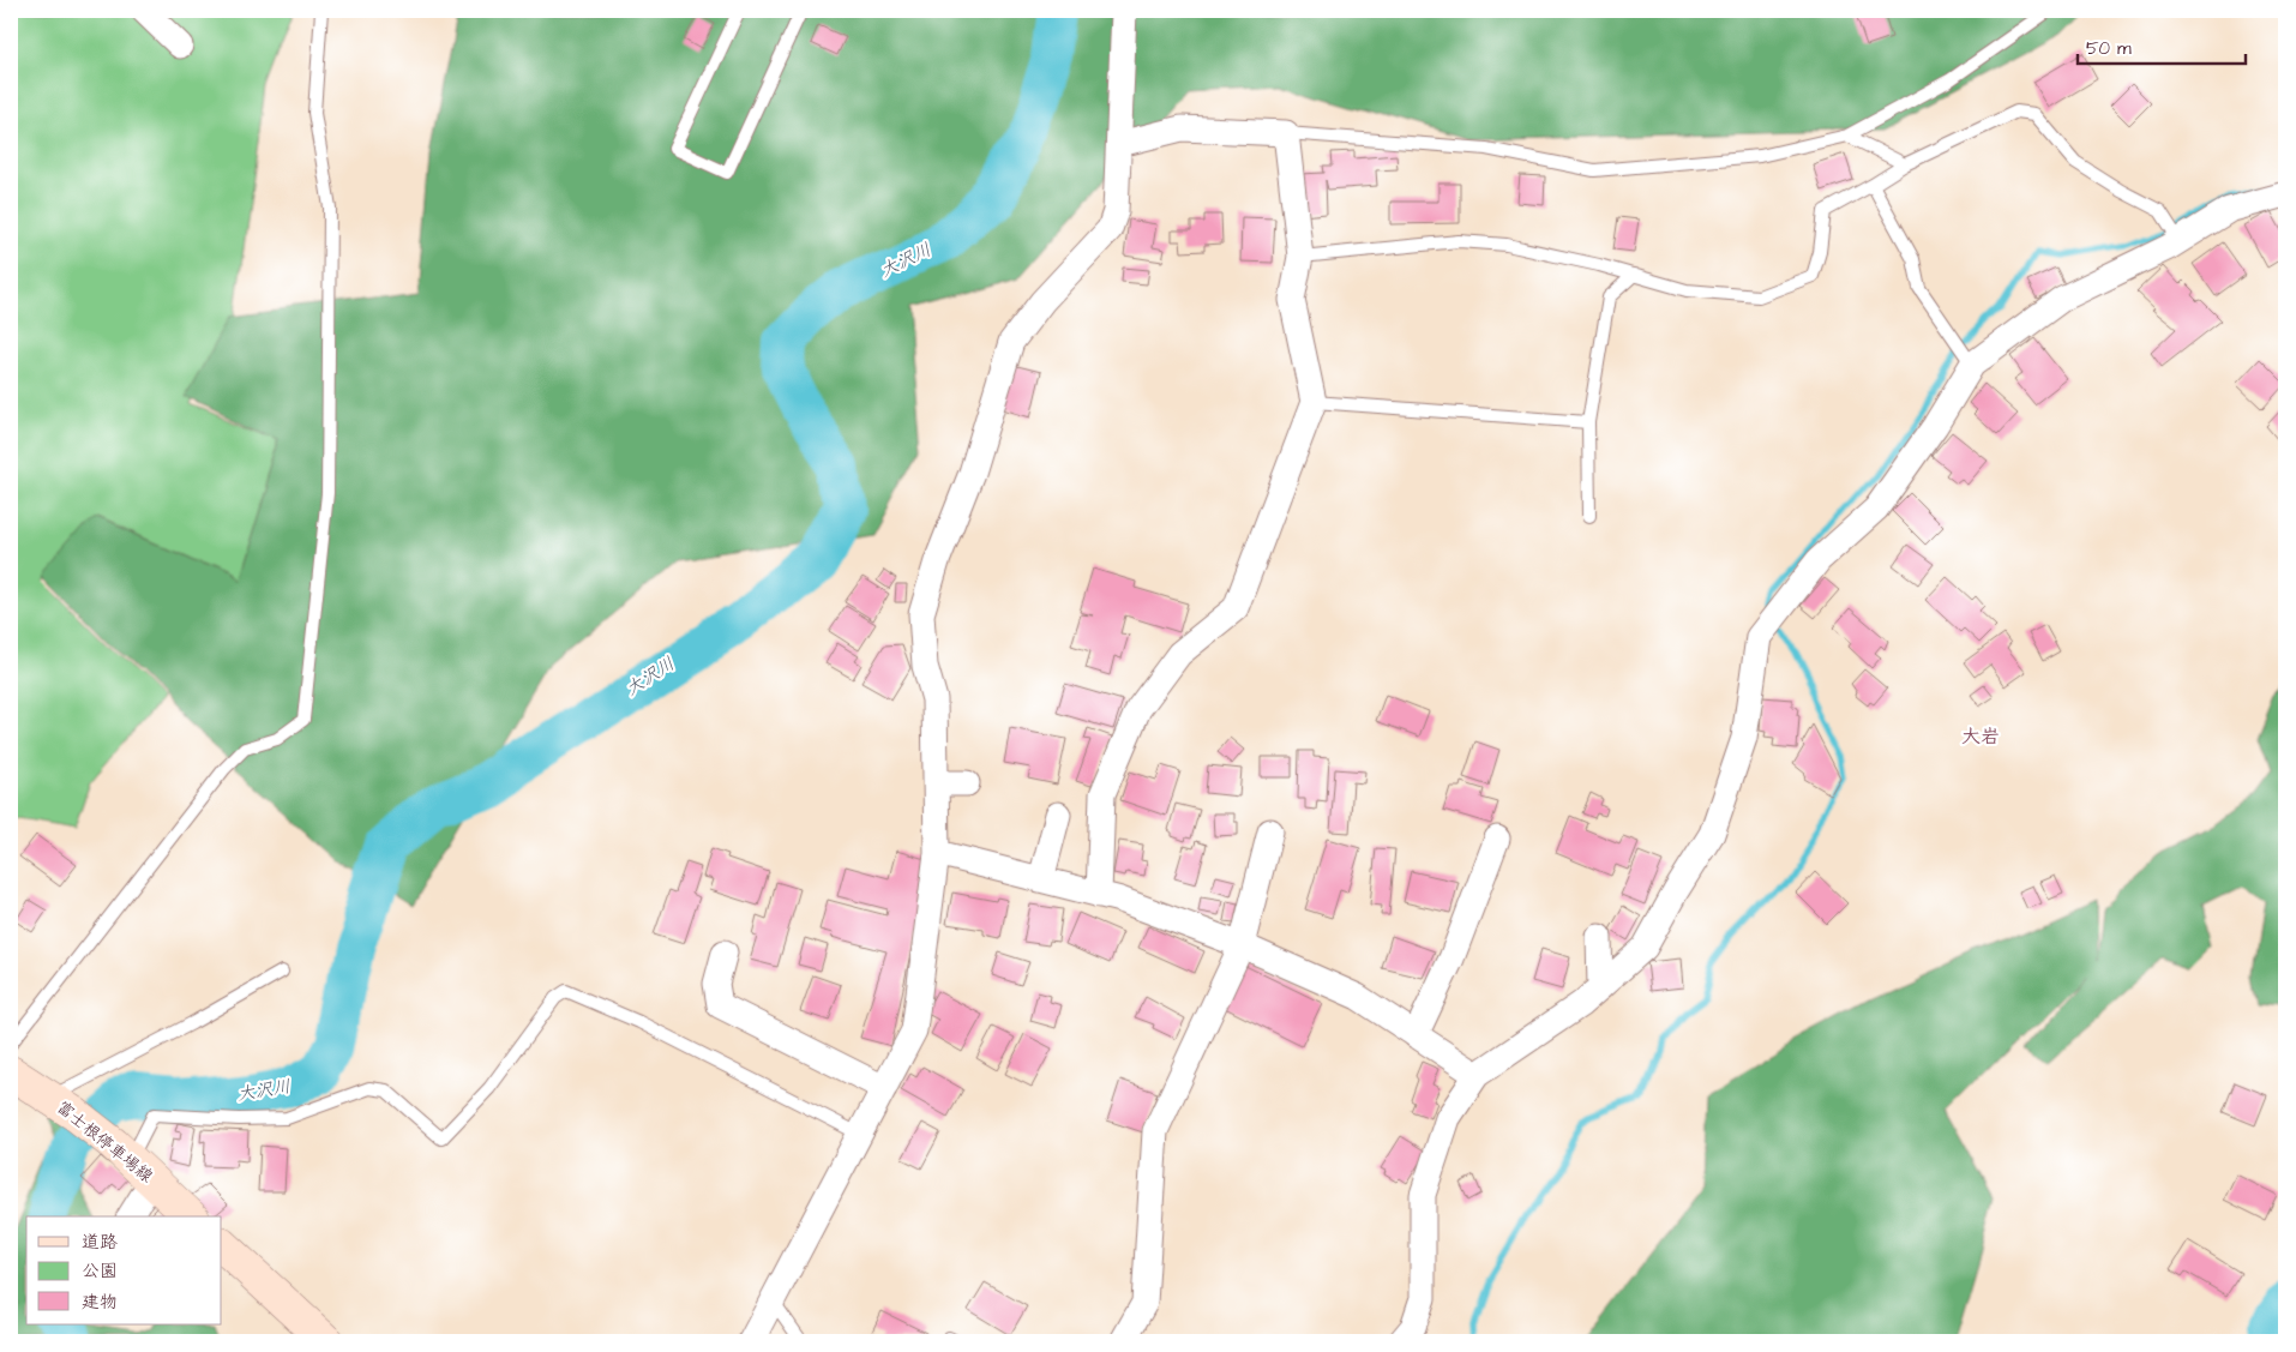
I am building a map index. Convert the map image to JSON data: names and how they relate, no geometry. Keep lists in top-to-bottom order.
{
  "streets": {
    "main road": ["富士根停車場線"]
  },
  "districts": ["大岩"],
  "water": ["大沢川"],
  "legend": ["道路", "公園", "建物"],
  "scale_bar": "50 m"
}
